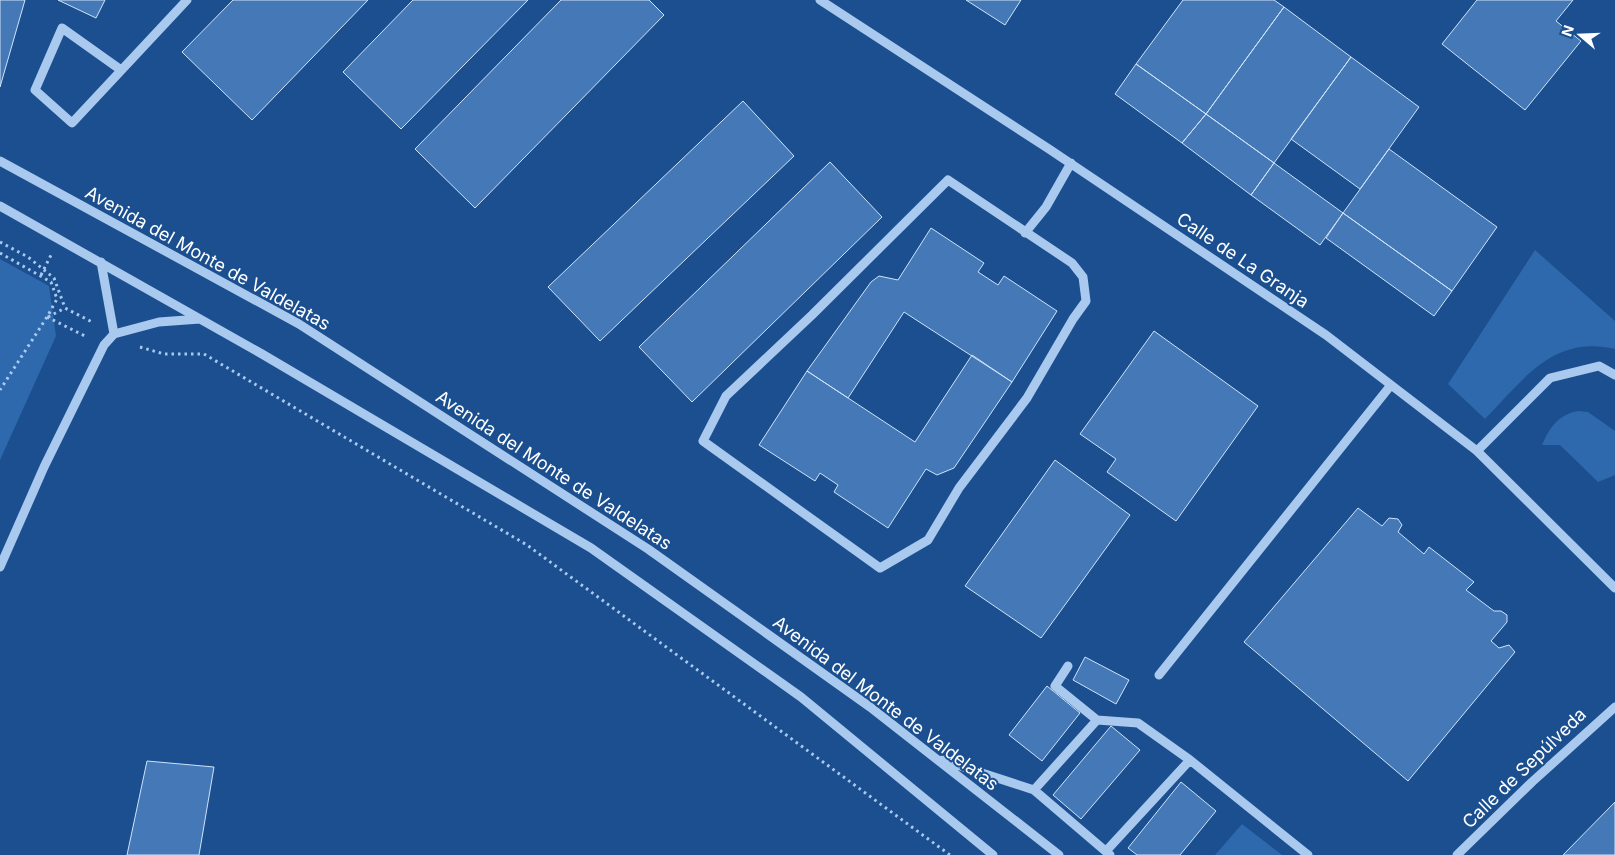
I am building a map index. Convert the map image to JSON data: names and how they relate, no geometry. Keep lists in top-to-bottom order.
{
  "streets": {
    "street": ["Avenida del Monte de Valdelatas", "Calle de La Granja", "Calle de Sepúlveda"]
  },
  "north": "left"
}
